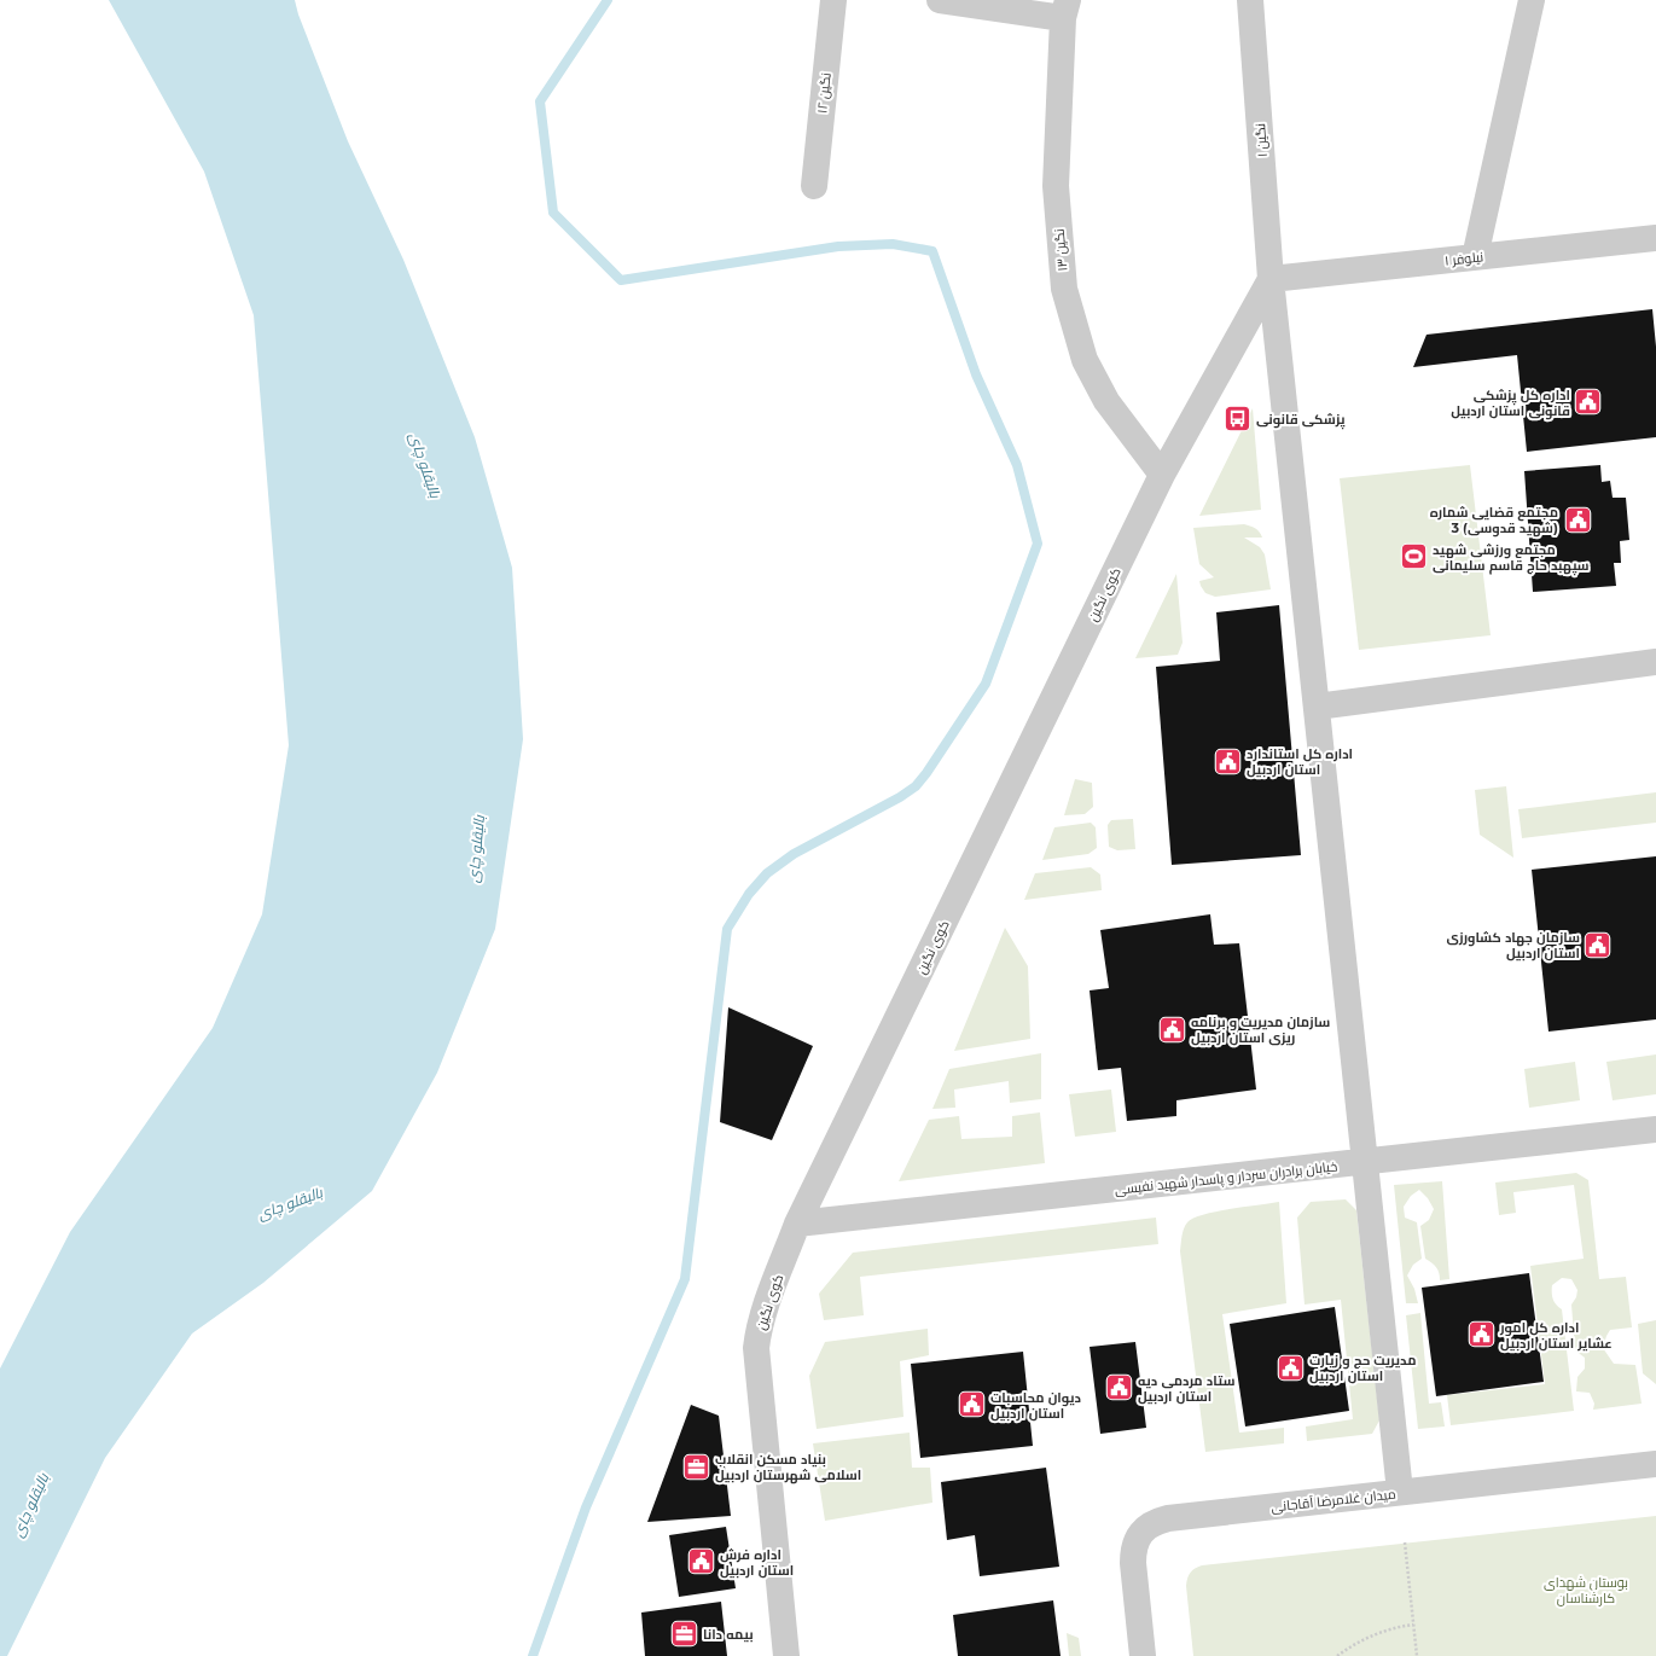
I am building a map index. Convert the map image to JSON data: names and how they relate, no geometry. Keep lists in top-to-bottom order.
{
  "streets": {
    "street": [
      "نگین ۱۲",
      "نگین ۱",
      "نگین ۱۳",
      "نیلوفر ۱",
      "کوی نگین",
      "خیابان برادران سردار و پاسدار شهید نفیسی",
      "میدان غلامرضا آقاجانی"
    ]
  },
  "crossings": [
    ["نگین ۱", "نیلوفر ۱"],
    ["نگین ۱", "کوی نگین"],
    ["نگین ۱", "خیابان برادران سردار و پاسدار شهید نفیسی"],
    ["نگین ۱", "میدان غلامرضا آقاجانی"],
    ["نگین ۱۳", "کوی نگین"],
    ["نیلوفر ۱", "کوی نگین"],
    ["کوی نگین", "خیابان برادران سردار و پاسدار شهید نفیسی"]
  ],
  "water": ["بالیقلو چای"],
  "parks": ["بوستان شهدای کارشناسان"],
  "places": {
    "public building": [
      "اداره کل پزشکی قانونی استان اردبیل",
      "مجتمع قضایی شماره 3 (شهید قدوسی)",
      "اداره کل استاندارد استان اردبیل",
      "سازمان جهاد کشاورزی استان اردبیل",
      "سازمان مدیریت و برنامه ریزی استان اردبیل",
      "اداره کل امور عشایر استان اردبیل",
      "مدیریت حج و زیارت استان اردبیل",
      "ستاد مردمی دیه استان اردبیل",
      "دیوان محاسبات استان اردبیل",
      "اداره فرش استان اردبیل"
    ],
    "bus stop": ["پزشکی قانونی"],
    "sports": ["مجتمع ورزشی شهید سپهبد حاج قاسم سلیمانی"],
    "office": ["بنیاد مسکن انقلاب اسلامی شهرستان اردبیل", "بیمه دانا"]
  }
}
